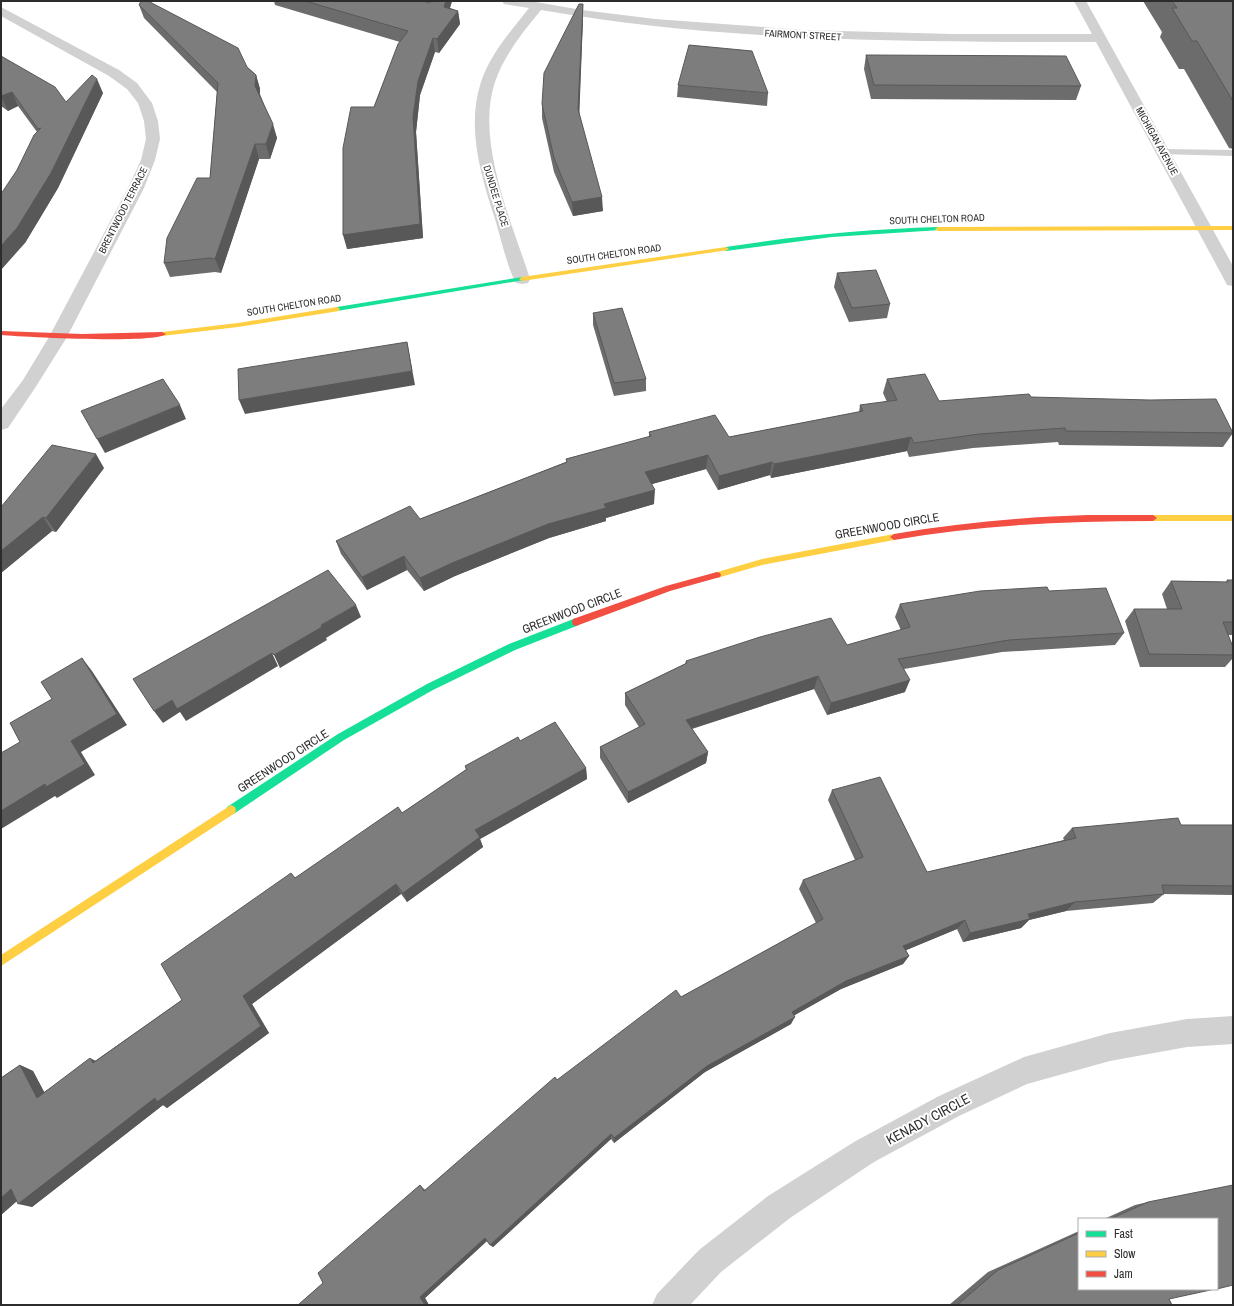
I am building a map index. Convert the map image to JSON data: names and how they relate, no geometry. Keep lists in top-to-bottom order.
{
  "streets": {
    "main road": ["SOUTH CHELTON ROAD", "GREENWOOD CIRCLE"],
    "street": [
      "FAIRMONT STREET",
      "MICHIGAN AVENUE",
      "DUNDEE PLACE",
      "BRENTWOOD TERRACE",
      "KENADY CIRCLE"
    ]
  },
  "crossings": [
    ["FAIRMONT STREET", "MICHIGAN AVENUE"],
    ["FAIRMONT STREET", "DUNDEE PLACE"],
    ["MICHIGAN AVENUE", "SOUTH CHELTON ROAD"],
    ["DUNDEE PLACE", "SOUTH CHELTON ROAD"],
    ["BRENTWOOD TERRACE", "SOUTH CHELTON ROAD"]
  ],
  "legend": ["Fast", "Slow", "Jam"]
}
